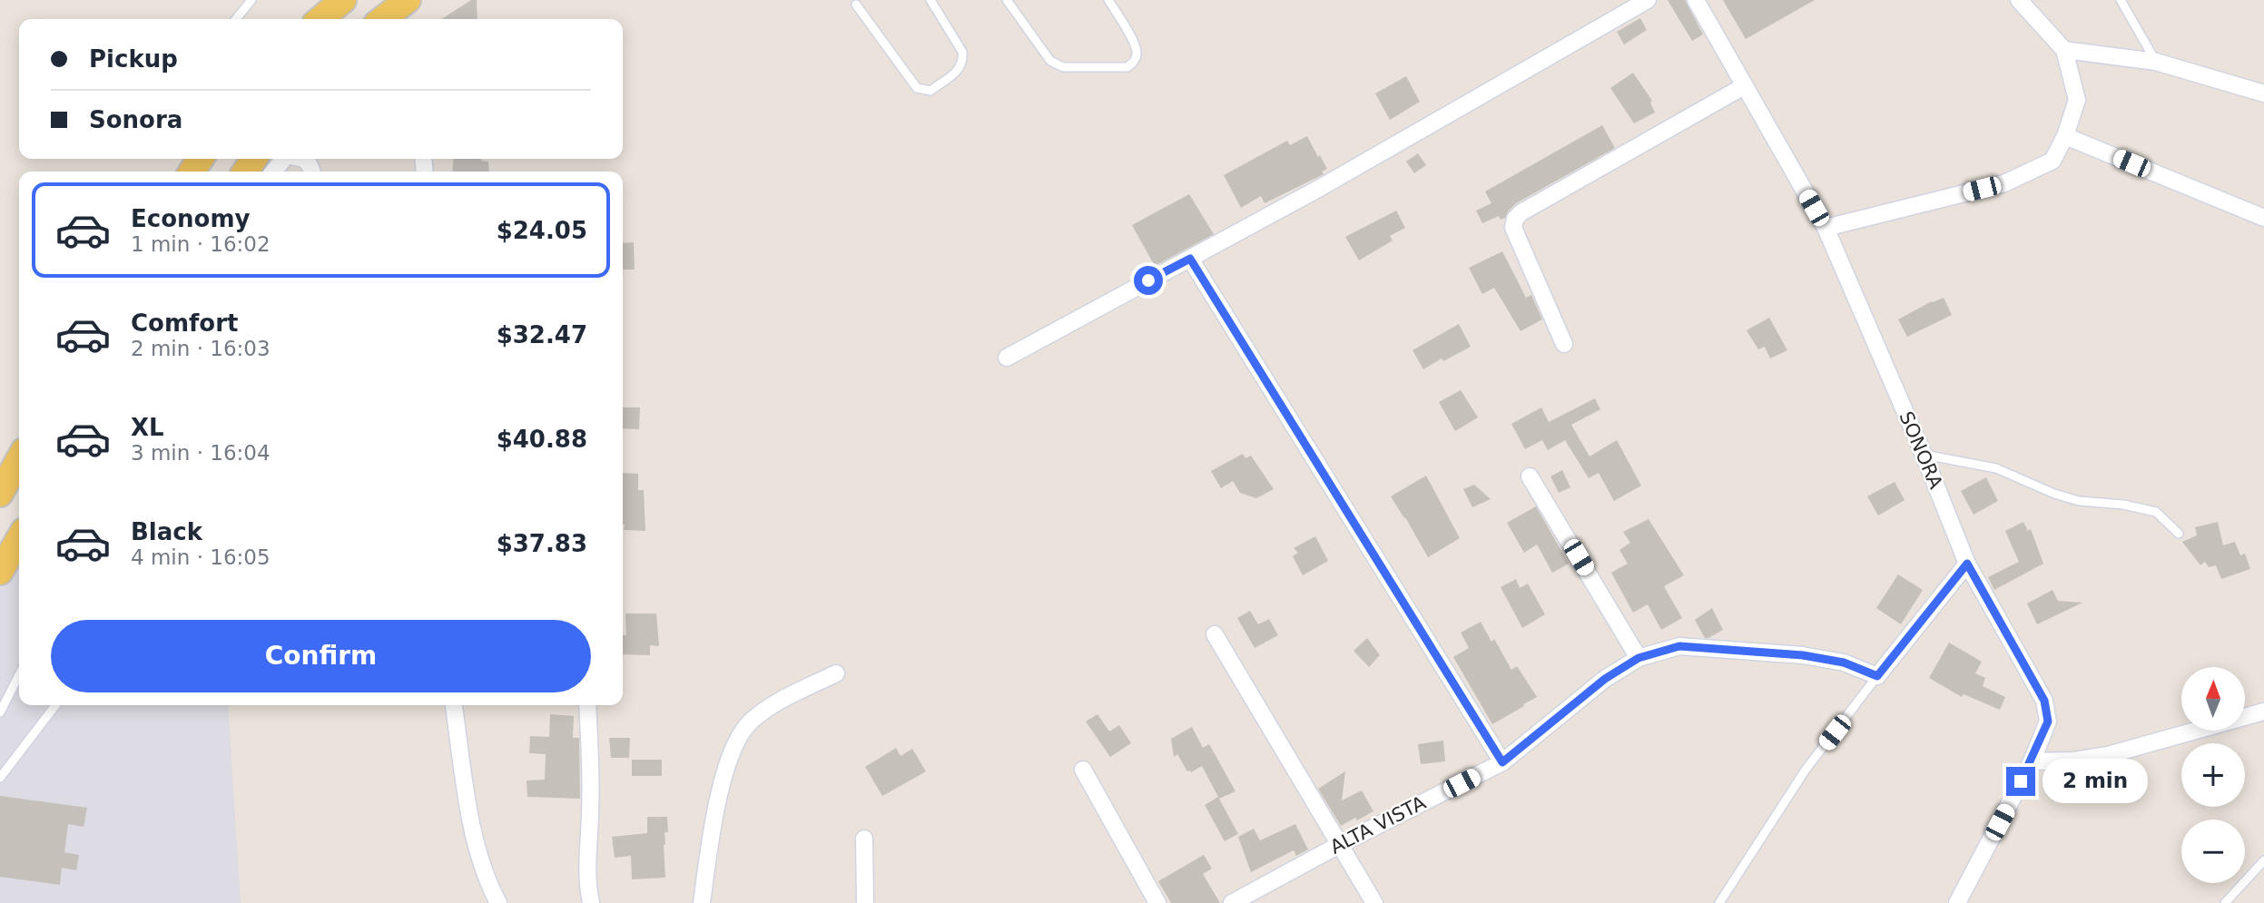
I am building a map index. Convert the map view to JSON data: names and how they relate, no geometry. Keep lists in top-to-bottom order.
{
  "streets": {
    "street": ["SONORA", "ALTA VISTA"]
  },
  "north": "top",
  "page": {
    "banner": ["Pickup", "Sonora"],
    "list": [
      {
        "name": "Economy",
        "note": "1 min · 16:02",
        "value": "$24.05"
      },
      {
        "name": "Comfort",
        "note": "2 min · 16:03",
        "value": "$32.47"
      },
      {
        "name": "XL",
        "note": "3 min · 16:04",
        "value": "$40.88"
      },
      {
        "name": "Black",
        "note": "4 min · 16:05",
        "value": "$37.83"
      }
    ],
    "buttons": "Confirm",
    "map_buttons": ["+", "−"],
    "bubble": "2 min"
  }
}
